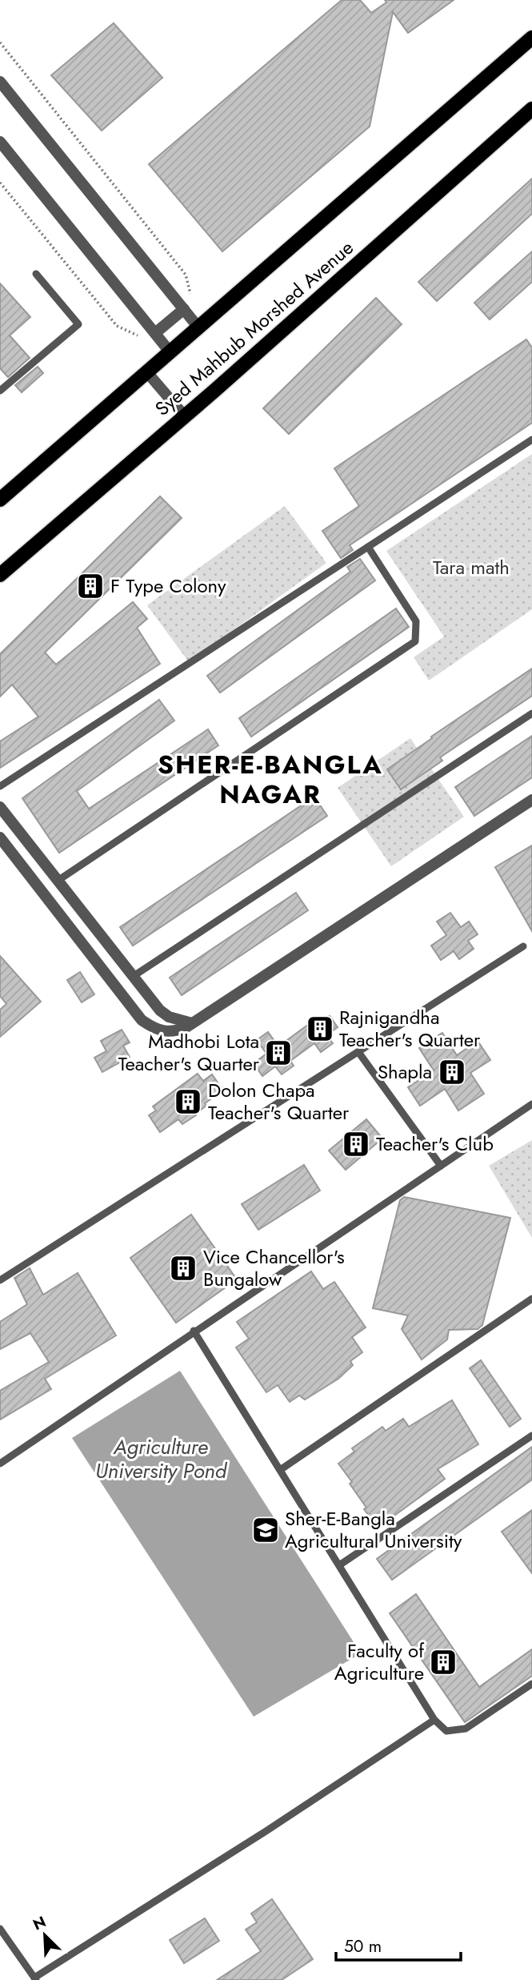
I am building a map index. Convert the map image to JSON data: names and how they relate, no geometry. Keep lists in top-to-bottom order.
{
  "streets": {
    "main road": ["Syed Mahbub Morshed Avenue"]
  },
  "districts": ["SHER-E-BANGLA NAGAR"],
  "water": ["Agriculture University Pond"],
  "parks": ["Tara math"],
  "places": {
    "building": [
      "F Type Colony",
      "Rajnigandha Teacher's Quarter",
      "Madhobi Lota Teacher's Quarter",
      "Shapla",
      "Dolon Chapa Teacher's Quarter",
      "Teacher's Club",
      "Vice Chancellor's Bungalow",
      "Faculty of Agriculture"
    ],
    "school or university": ["Sher-E-Bangla Agricultural University"]
  },
  "scale_bar": "50 m",
  "north": "top left"
}
